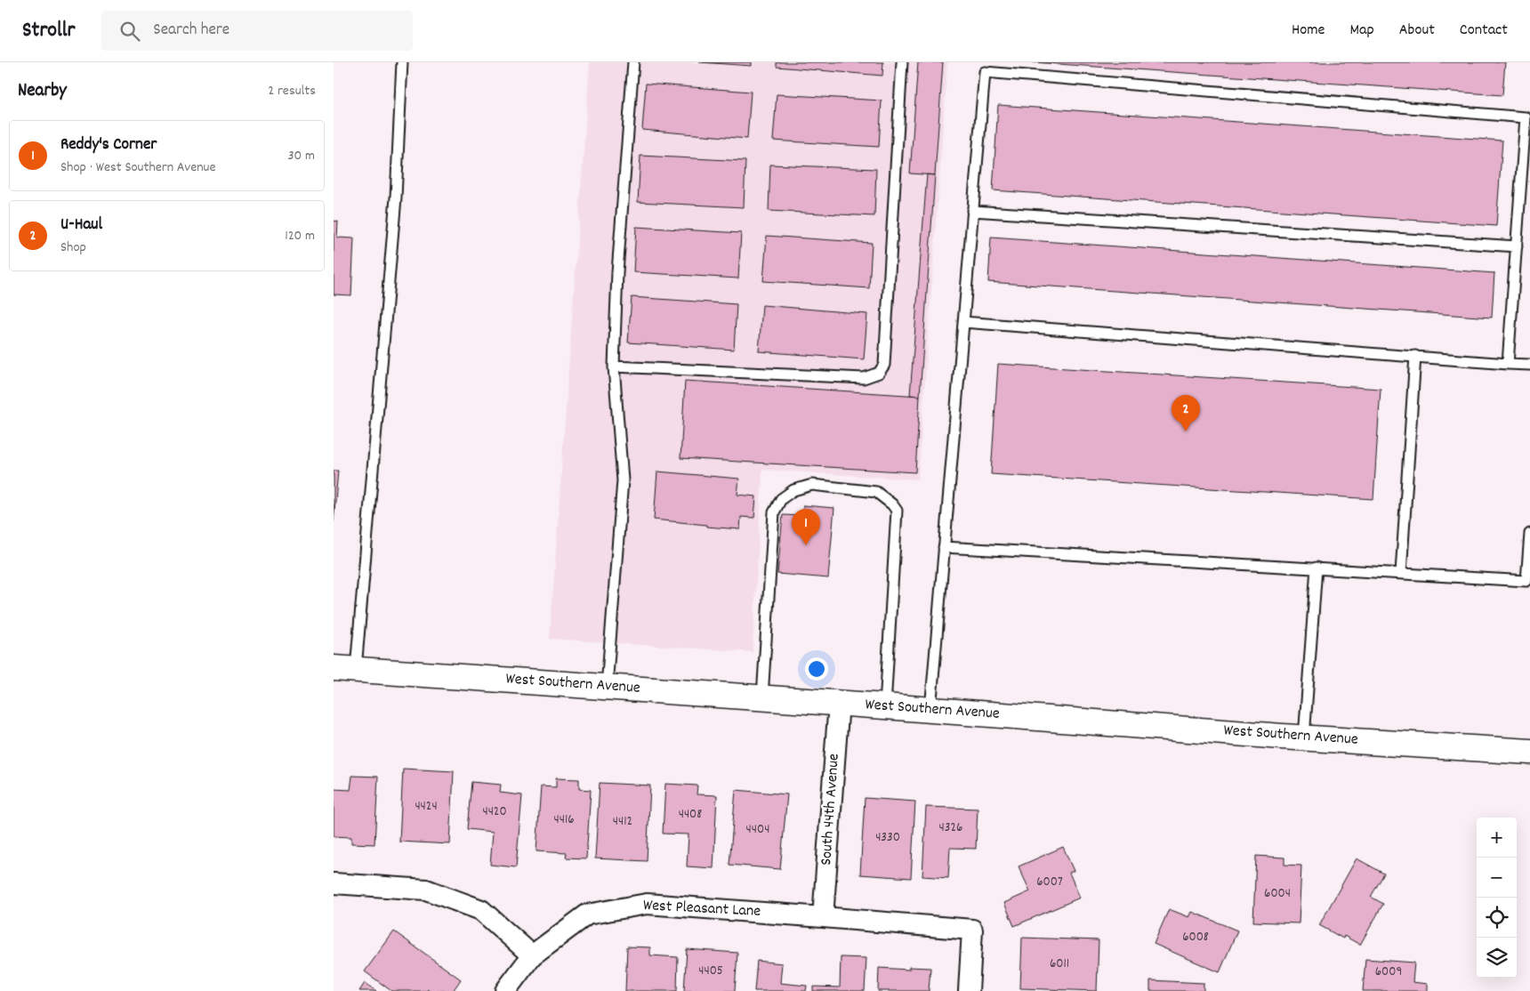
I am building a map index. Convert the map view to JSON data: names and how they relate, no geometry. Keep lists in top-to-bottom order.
{
  "streets": {
    "main road": ["West Southern Avenue"],
    "street": ["South 44th Avenue", "West Pleasant Lane"]
  },
  "crossings": [
    ["West Southern Avenue", "South 44th Avenue"],
    ["South 44th Avenue", "West Pleasant Lane"]
  ],
  "house_numbers": [
    "4424",
    "4420",
    "4408",
    "4416",
    "4412",
    "4326",
    "4404",
    "4330",
    "6007",
    "6004",
    "6008",
    "6011",
    "4405",
    "6009"
  ],
  "page": {
    "header": "Strollr",
    "search": "Search here",
    "nav": [
      "Home",
      "Map",
      "About",
      "Contact"
    ],
    "heading": ["Nearby", "2 results"],
    "list": [
      {
        "mark": "1",
        "name": "Reddy's Corner",
        "note": "Shop · West Southern Avenue",
        "value": "30 m"
      },
      {
        "mark": "2",
        "name": "U-Haul",
        "note": "Shop",
        "value": "120 m"
      }
    ],
    "pins": ["2", "1"],
    "map_buttons": ["+", "−"]
  }
}
